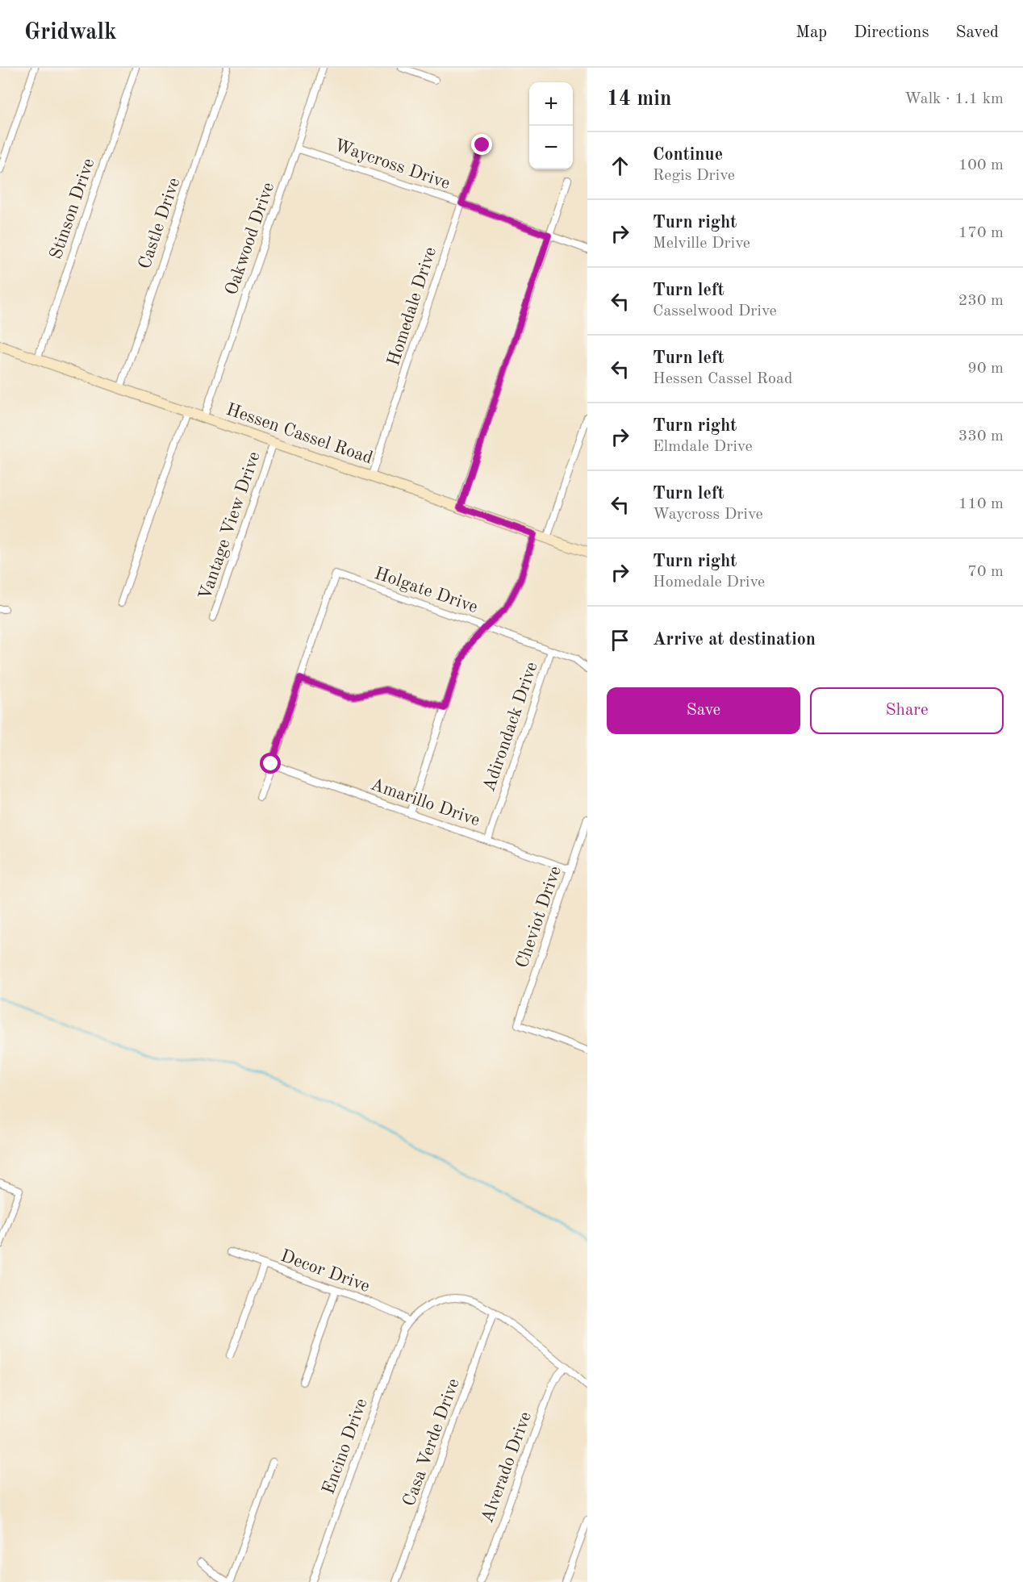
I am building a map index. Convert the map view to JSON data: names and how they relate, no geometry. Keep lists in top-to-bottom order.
{
  "streets": {
    "main road": ["Hessen Cassel Road"],
    "street": [
      "Waycross Drive",
      "Stinson Drive",
      "Castle Drive",
      "Oakwood Drive",
      "Homedale Drive",
      "Vantage View Drive",
      "Holgate Drive",
      "Adirondack Drive",
      "Amarillo Drive",
      "Cheviot Drive",
      "Decor Drive",
      "Casa Verde Drive",
      "Encino Drive",
      "Alverado Drive"
    ]
  },
  "crossings": [
    ["Waycross Drive", "Oakwood Drive"],
    ["Waycross Drive", "Homedale Drive"],
    ["Stinson Drive", "Hessen Cassel Road"],
    ["Castle Drive", "Hessen Cassel Road"],
    ["Oakwood Drive", "Hessen Cassel Road"],
    ["Homedale Drive", "Hessen Cassel Road"],
    ["Hessen Cassel Road", "Vantage View Drive"],
    ["Holgate Drive", "Adirondack Drive"],
    ["Adirondack Drive", "Amarillo Drive"],
    ["Amarillo Drive", "Cheviot Drive"],
    ["Decor Drive", "Encino Drive"]
  ],
  "page": {
    "header": "Gridwalk",
    "nav": ["Map", "Directions", "Saved"],
    "heading": ["14 min", "Walk · 1.1 km"],
    "map_buttons": ["+", "−"],
    "list": [
      ["Continue", "Regis Drive", "100 m"],
      ["Turn right", "Melville Drive", "170 m"],
      ["Turn left", "Casselwood Drive", "230 m"],
      ["Turn left", "Hessen Cassel Road", "90 m"],
      ["Turn right", "Elmdale Drive", "330 m"],
      ["Turn left", "Waycross Drive", "110 m"],
      ["Turn right", "Homedale Drive", "70 m"],
      "Arrive at destination"
    ],
    "buttons": ["Save", "Share"]
  }
}
